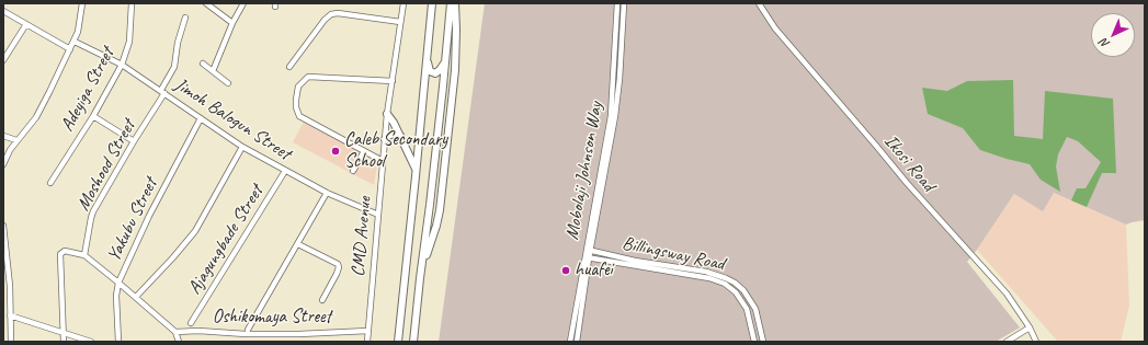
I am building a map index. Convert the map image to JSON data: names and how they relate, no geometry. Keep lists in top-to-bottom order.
{
  "streets": {
    "street": [
      "Adeyiga Street",
      "Jimoh Balogun Street",
      "Ikosi Road",
      "Moshood Street",
      "Mobolaji Johnson Way",
      "Yakubu Street",
      "CMD Avenue",
      "Ajagungbade Street",
      "Billingsway Road",
      "Oshikomaya Street"
    ]
  },
  "crossings": [
    ["Adeyiga Street", "Jimoh Balogun Street"],
    ["Jimoh Balogun Street", "Moshood Street"],
    ["Jimoh Balogun Street", "Yakubu Street"],
    ["Jimoh Balogun Street", "CMD Avenue"],
    ["Jimoh Balogun Street", "Ajagungbade Street"],
    ["Mobolaji Johnson Way", "Billingsway Road"],
    ["CMD Avenue", "Oshikomaya Street"]
  ],
  "places": ["Caleb Secondary School", "huafei"],
  "north": "bottom left"
}
